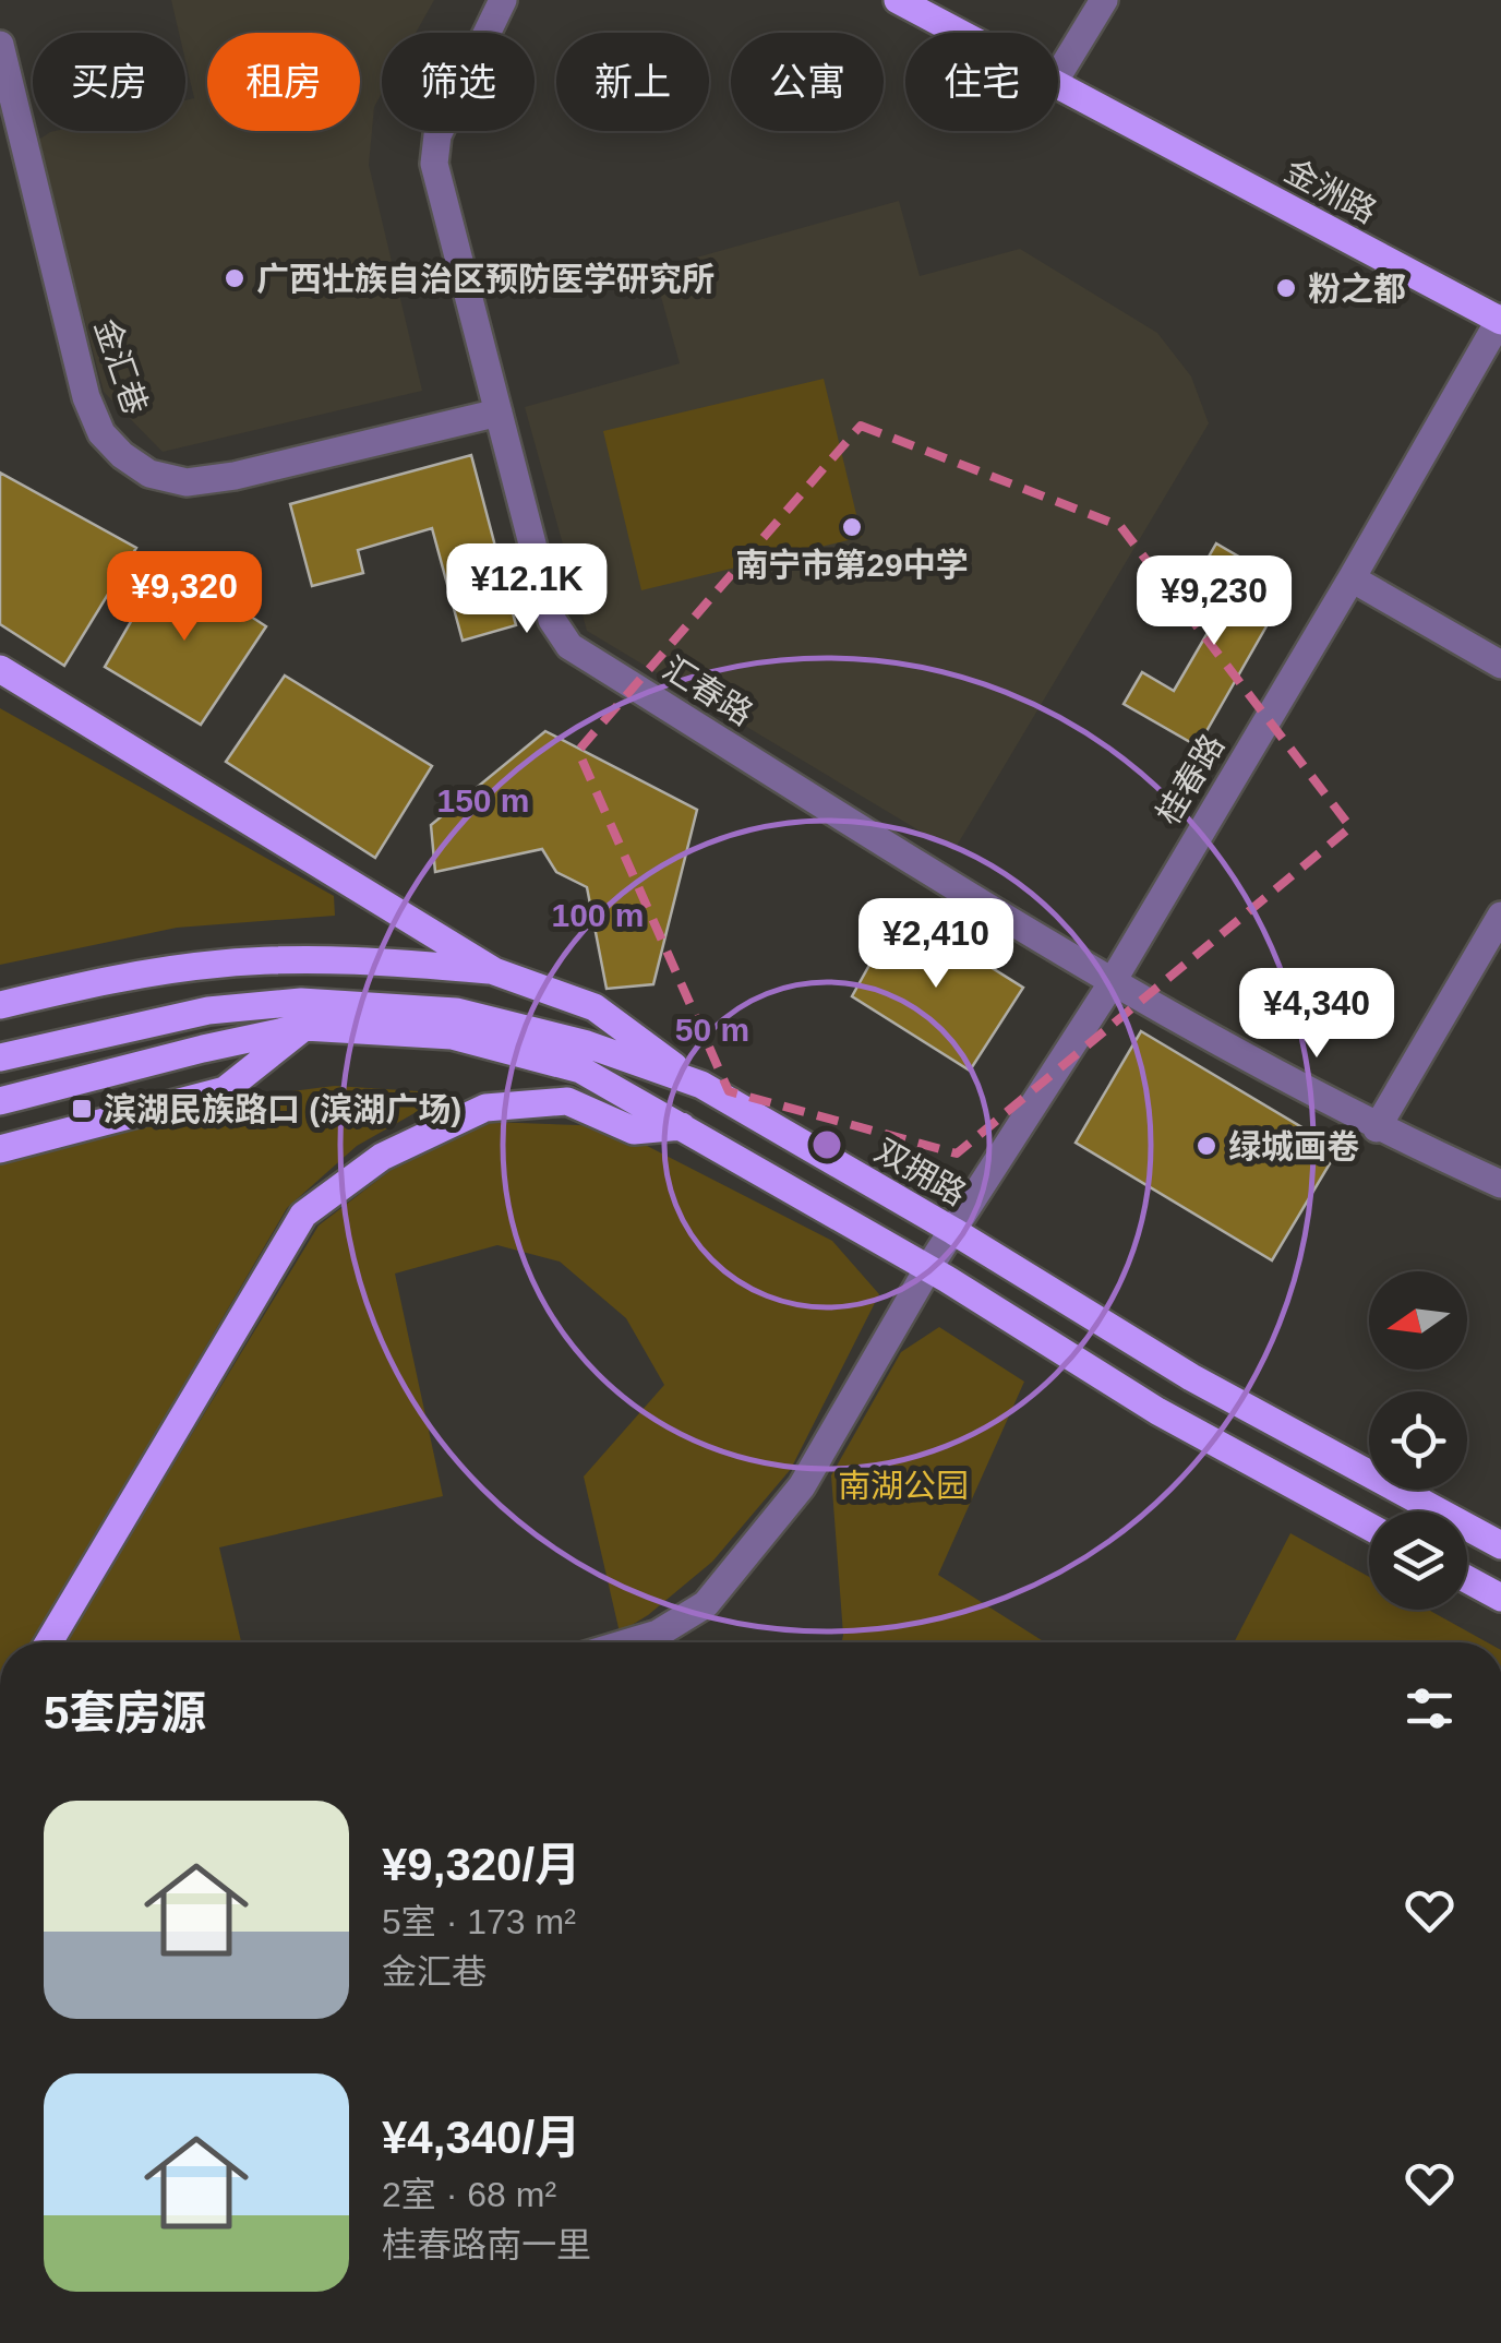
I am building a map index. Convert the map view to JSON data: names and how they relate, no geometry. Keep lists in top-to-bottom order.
{
  "streets": {
    "main road": ["金洲路", "双拥路"],
    "street": ["金汇巷", "汇春路", "桂春路"]
  },
  "crossings": [
    ["金洲路", "桂春路"],
    ["金汇巷", "汇春路"],
    ["汇春路", "桂春路"],
    ["桂春路", "双拥路"]
  ],
  "parks": ["南湖公园"],
  "places": {
    "other": [
      "广西壮族自治区预防医学研究所",
      "粉之都",
      "南宁市第29中学",
      "绿城画卷"
    ],
    "transit": ["滨湖民族路口 (滨湖广场)"]
  },
  "north": "left",
  "page": {
    "chip": [
      "买房",
      "租房",
      "筛选",
      "新上",
      "公寓",
      "住宅"
    ],
    "price": [
      "¥12.1K",
      "¥9,320",
      "¥9,230",
      "¥2,410",
      "¥4,340"
    ],
    "heading": "5套房源",
    "list": [
      {
        "name": "¥9,320/月",
        "note": "5室 · 173 m² · 金汇巷"
      },
      {
        "name": "¥4,340/月",
        "note": "2室 · 68 m² · 桂春路南一里"
      }
    ]
  },
  "rings": ["150 m", "100 m", "50 m"]
}
